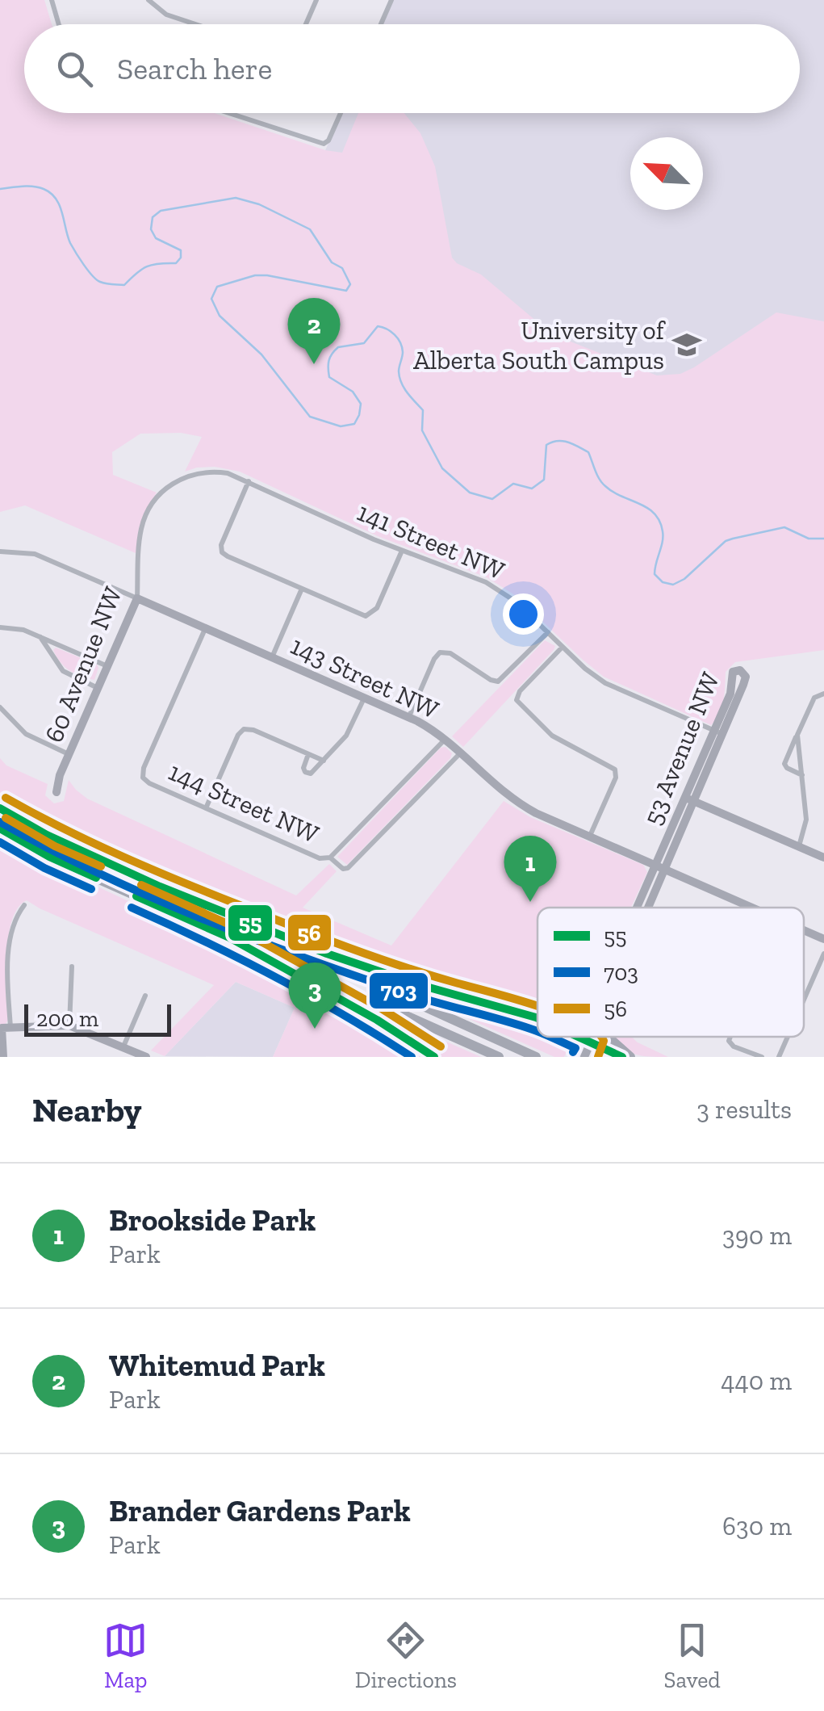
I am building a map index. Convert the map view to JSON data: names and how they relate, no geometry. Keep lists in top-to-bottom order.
{
  "streets": {
    "street": [
      "141 Street NW",
      "60 Avenue NW",
      "143 Street NW",
      "53 Avenue NW",
      "144 Street NW"
    ]
  },
  "crossings": [
    ["141 Street NW", "60 Avenue NW"],
    ["141 Street NW", "53 Avenue NW"],
    ["60 Avenue NW", "143 Street NW"],
    ["143 Street NW", "53 Avenue NW"],
    ["143 Street NW", "144 Street NW"]
  ],
  "places": {
    "school or university": ["University of Alberta South Campus"]
  },
  "lines": ["transit line 56", "transit line 55", "transit line 703"],
  "legend": ["55", "703", "56"],
  "scale_bar": "200 m",
  "north": "top left",
  "page": {
    "search": "Search here",
    "pins": ["2", "1", "3"],
    "scale": "200 m",
    "heading": ["Nearby", "3 results"],
    "list": [
      {
        "mark": "1",
        "name": "Brookside Park",
        "note": "Park",
        "value": "390 m"
      },
      {
        "mark": "2",
        "name": "Whitemud Park",
        "note": "Park",
        "value": "440 m"
      },
      {
        "mark": "3",
        "name": "Brander Gardens Park",
        "note": "Park",
        "value": "630 m"
      }
    ],
    "nav": ["Map", "Directions", "Saved"]
  }
}
